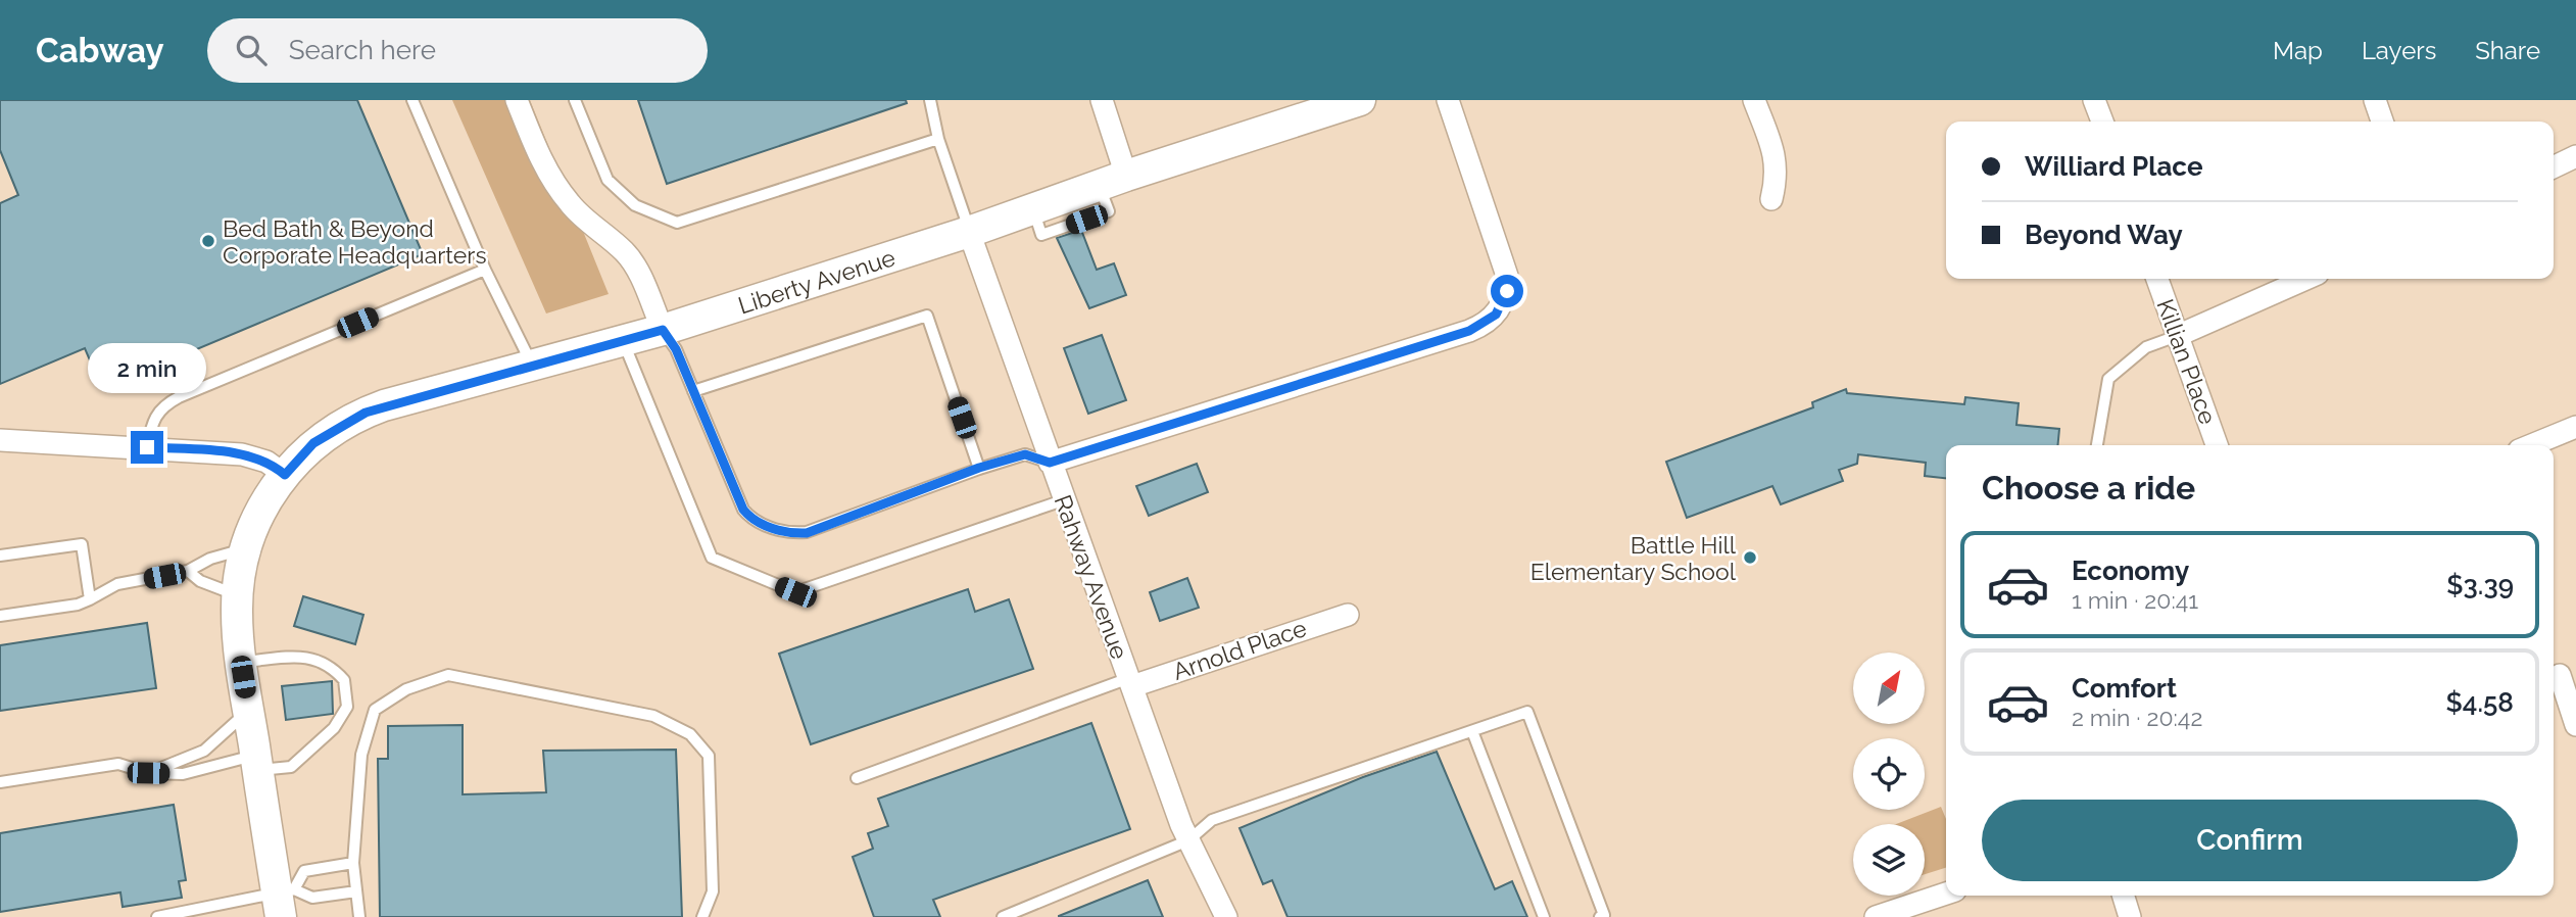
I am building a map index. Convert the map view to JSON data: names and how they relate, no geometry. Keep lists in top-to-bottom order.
{
  "streets": {
    "street": [
      "Liberty Avenue",
      "Killian Place",
      "Rahway Avenue",
      "Arnold Place"
    ]
  },
  "crossings": [
    ["Liberty Avenue", "Rahway Avenue"],
    ["Rahway Avenue", "Arnold Place"]
  ],
  "places": ["Bed Bath & Beyond Corporate Headquarters", "Battle Hill Elementary School"],
  "north": "top right",
  "page": {
    "header": "Cabway",
    "search": "Search here",
    "nav": ["Map", "Layers", "Share"],
    "banner": ["Williard Place", "Beyond Way"],
    "bubble": "2 min",
    "heading": "Choose a ride",
    "list": [
      {
        "name": "Economy",
        "note": "1 min · 20:41",
        "value": "$3.39"
      },
      {
        "name": "Comfort",
        "note": "2 min · 20:42",
        "value": "$4.58"
      }
    ],
    "buttons": "Confirm"
  }
}
